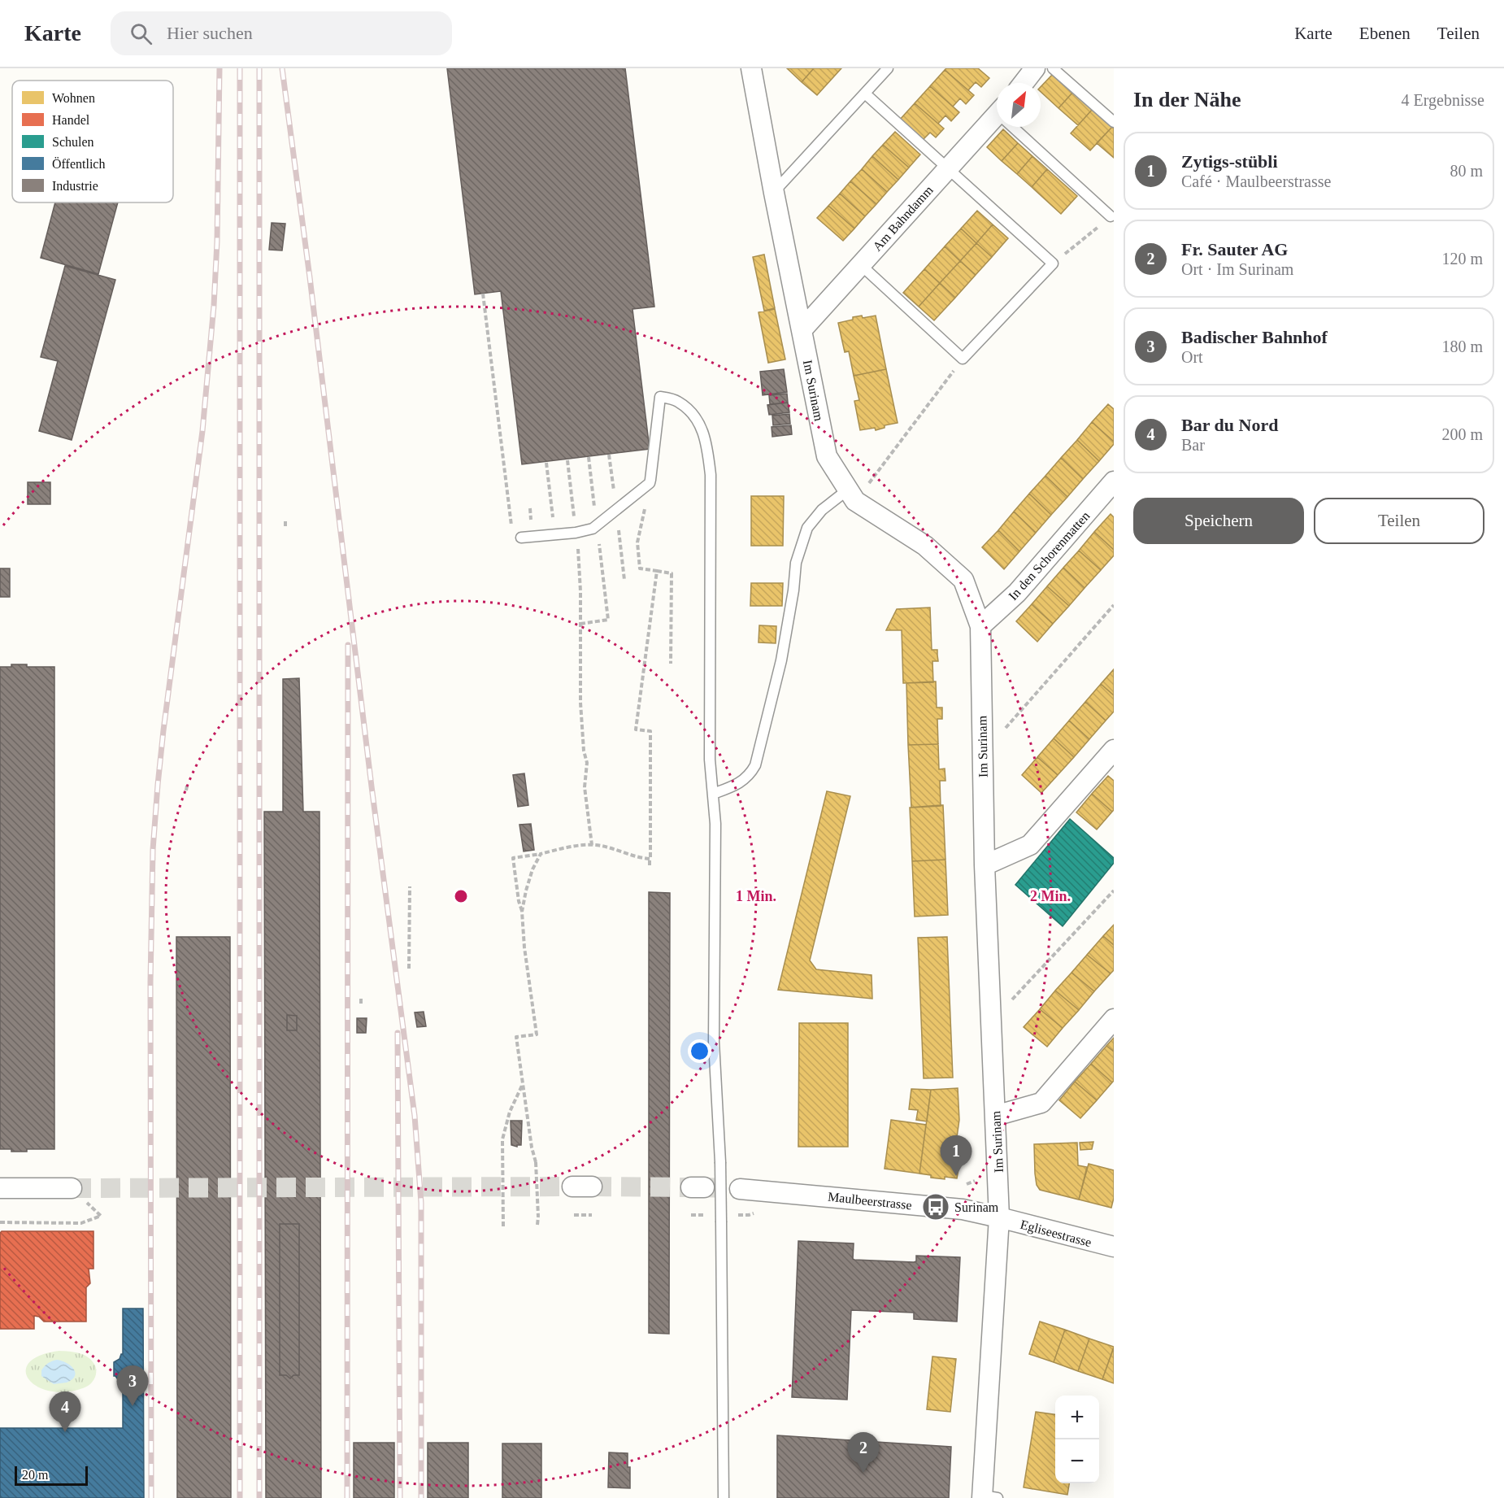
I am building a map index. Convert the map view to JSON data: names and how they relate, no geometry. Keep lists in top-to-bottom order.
{
  "streets": {
    "street": [
      "Am Bahndamm",
      "Im Surinam",
      "In den Schorenmatten",
      "Maulbeerstrasse",
      "Egliseestrasse"
    ]
  },
  "crossings": [
    ["Am Bahndamm", "Im Surinam"],
    ["Im Surinam", "In den Schorenmatten"],
    ["Im Surinam", "Maulbeerstrasse"],
    ["Im Surinam", "Egliseestrasse"],
    ["Maulbeerstrasse", "Egliseestrasse"]
  ],
  "places": {
    "bus stop": ["Surinam"]
  },
  "legend": [
    "Wohnen",
    "Handel",
    "Schulen",
    "Öffentlich",
    "Industrie"
  ],
  "scale_bar": "20 m",
  "north": "top right",
  "page": {
    "header": "Karte",
    "search": "Hier suchen",
    "nav": ["Karte", "Ebenen", "Teilen"],
    "heading": ["In der Nähe", "4 Ergebnisse"],
    "list": [
      {
        "mark": "1",
        "name": "Zytigs-stübli",
        "note": "Café · Maulbeerstrasse",
        "value": "80 m"
      },
      {
        "mark": "2",
        "name": "Fr. Sauter AG",
        "note": "Ort · Im Surinam",
        "value": "120 m"
      },
      {
        "mark": "3",
        "name": "Badischer Bahnhof",
        "note": "Ort",
        "value": "180 m"
      },
      {
        "mark": "4",
        "name": "Bar du Nord",
        "note": "Bar",
        "value": "200 m"
      }
    ],
    "buttons": ["Speichern", "Teilen"],
    "pins": [
      "1",
      "3",
      "4",
      "2"
    ],
    "map_buttons": ["+", "−"],
    "scale": "20 m"
  },
  "rings": ["1 Min.", "2 Min."]
}
